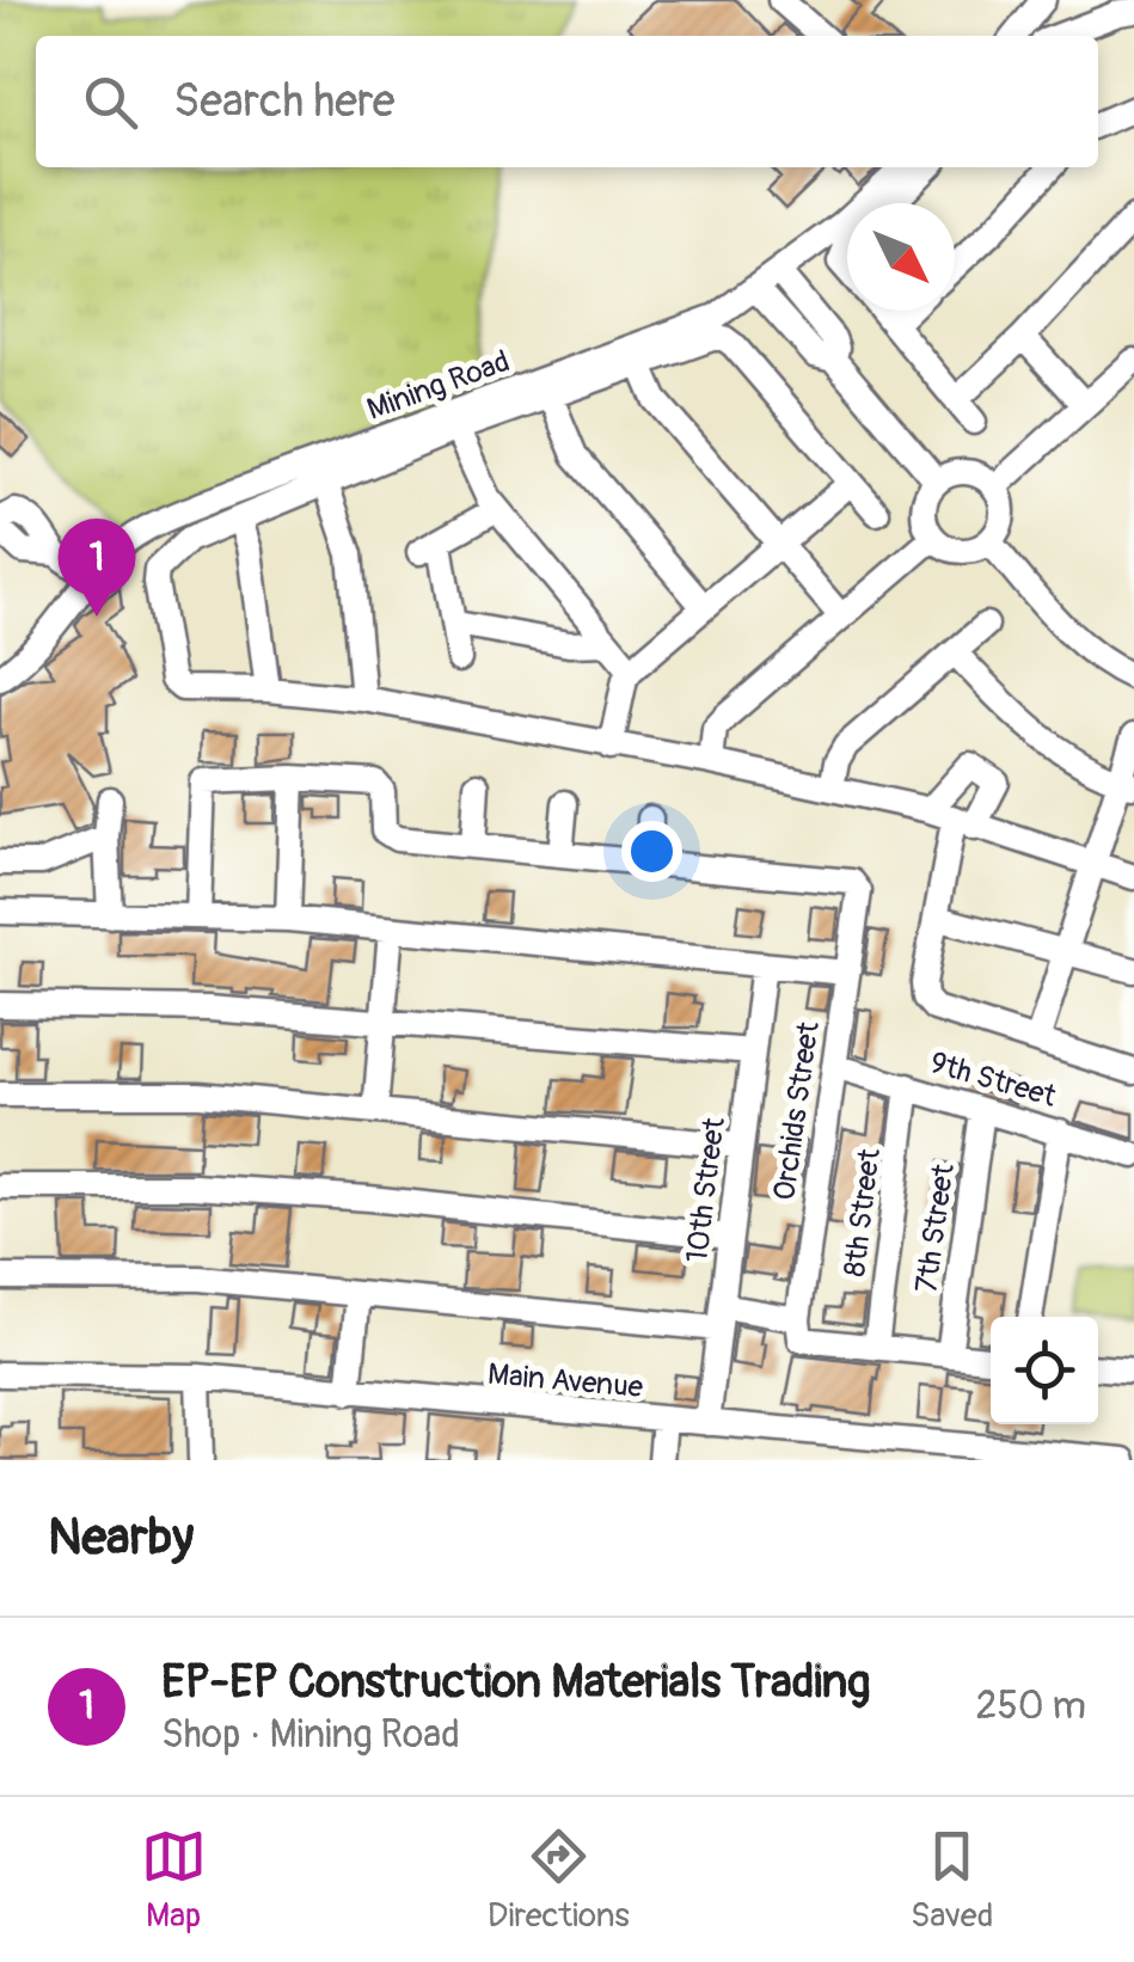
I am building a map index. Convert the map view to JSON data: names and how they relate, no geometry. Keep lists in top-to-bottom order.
{
  "streets": {
    "street": [
      "Mining Road",
      "9th Street",
      "Orchids Street",
      "10th Street",
      "8th Street",
      "7th Street",
      "Main Avenue"
    ]
  },
  "crossings": [
    ["9th Street", "Orchids Street"],
    ["9th Street", "8th Street"],
    ["9th Street", "7th Street"],
    ["10th Street", "Main Avenue"]
  ],
  "north": "bottom right",
  "page": {
    "search": "Search here",
    "pins": "1",
    "heading": "Nearby",
    "list": [
      {
        "mark": "1",
        "name": "EP-EP Construction Materials Trading",
        "note": "Shop · Mining Road",
        "value": "250 m"
      }
    ],
    "nav": ["Map", "Directions", "Saved"]
  }
}
